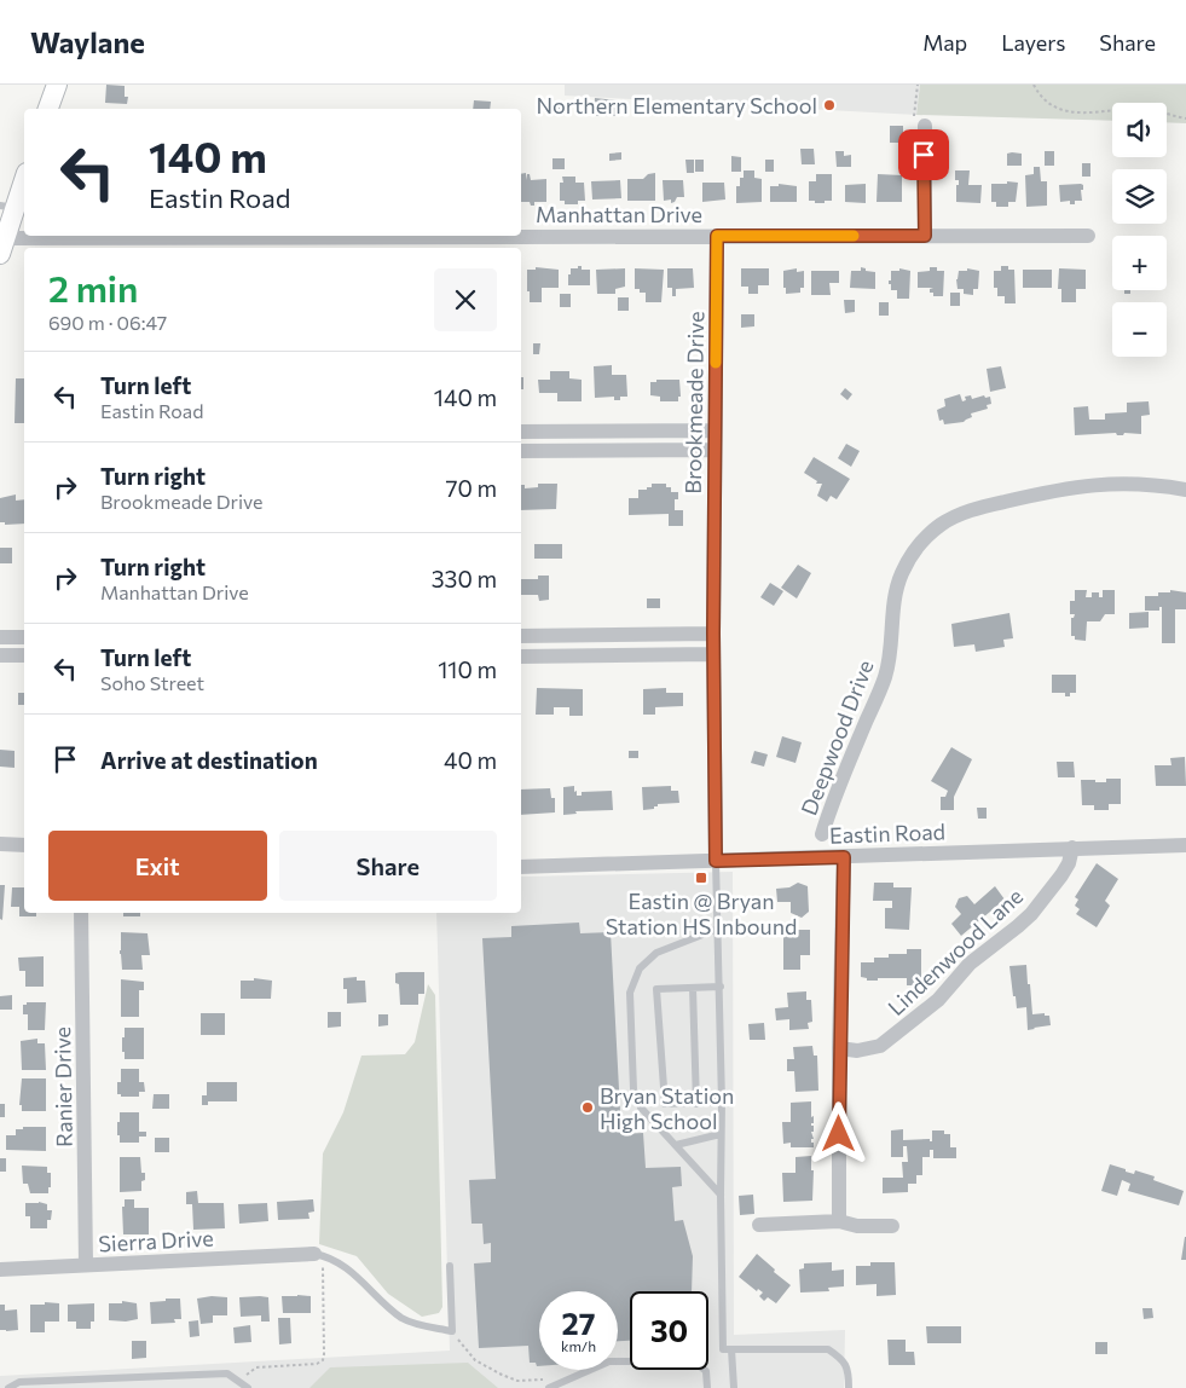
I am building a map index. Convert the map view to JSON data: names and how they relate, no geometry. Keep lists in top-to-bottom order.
{
  "streets": {
    "street": [
      "Manhattan Drive",
      "Brookmeade Drive",
      "Deepwood Drive",
      "Eastin Road",
      "Lindenwood Lane",
      "Ranier Drive",
      "Sierra Drive"
    ]
  },
  "crossings": [
    ["Manhattan Drive", "Brookmeade Drive"],
    ["Brookmeade Drive", "Eastin Road"],
    ["Eastin Road", "Lindenwood Lane"],
    ["Ranier Drive", "Sierra Drive"]
  ],
  "places": {
    "other": ["Northern Elementary School", "Bryan Station High School"],
    "transit": ["Eastin @ Bryan Station HS Inbound"]
  },
  "page": {
    "header": "Waylane",
    "nav": ["Map", "Layers", "Share"],
    "map_buttons": ["+", "−"],
    "turn": ["140 m", "Eastin Road"],
    "heading": ["2 min", "690 m · 06:47"],
    "list": [
      {
        "name": "Turn left",
        "note": "Eastin Road",
        "value": "140 m"
      },
      {
        "name": "Turn right",
        "note": "Brookmeade Drive",
        "value": "70 m"
      },
      {
        "name": "Turn right",
        "note": "Manhattan Drive",
        "value": "330 m"
      },
      {
        "name": "Turn left",
        "note": "Soho Street",
        "value": "110 m"
      },
      {
        "name": "Arrive at destination",
        "value": "40 m"
      }
    ],
    "buttons": ["Exit", "Share"],
    "speed": "27 km/h",
    "limit": "30"
  }
}
